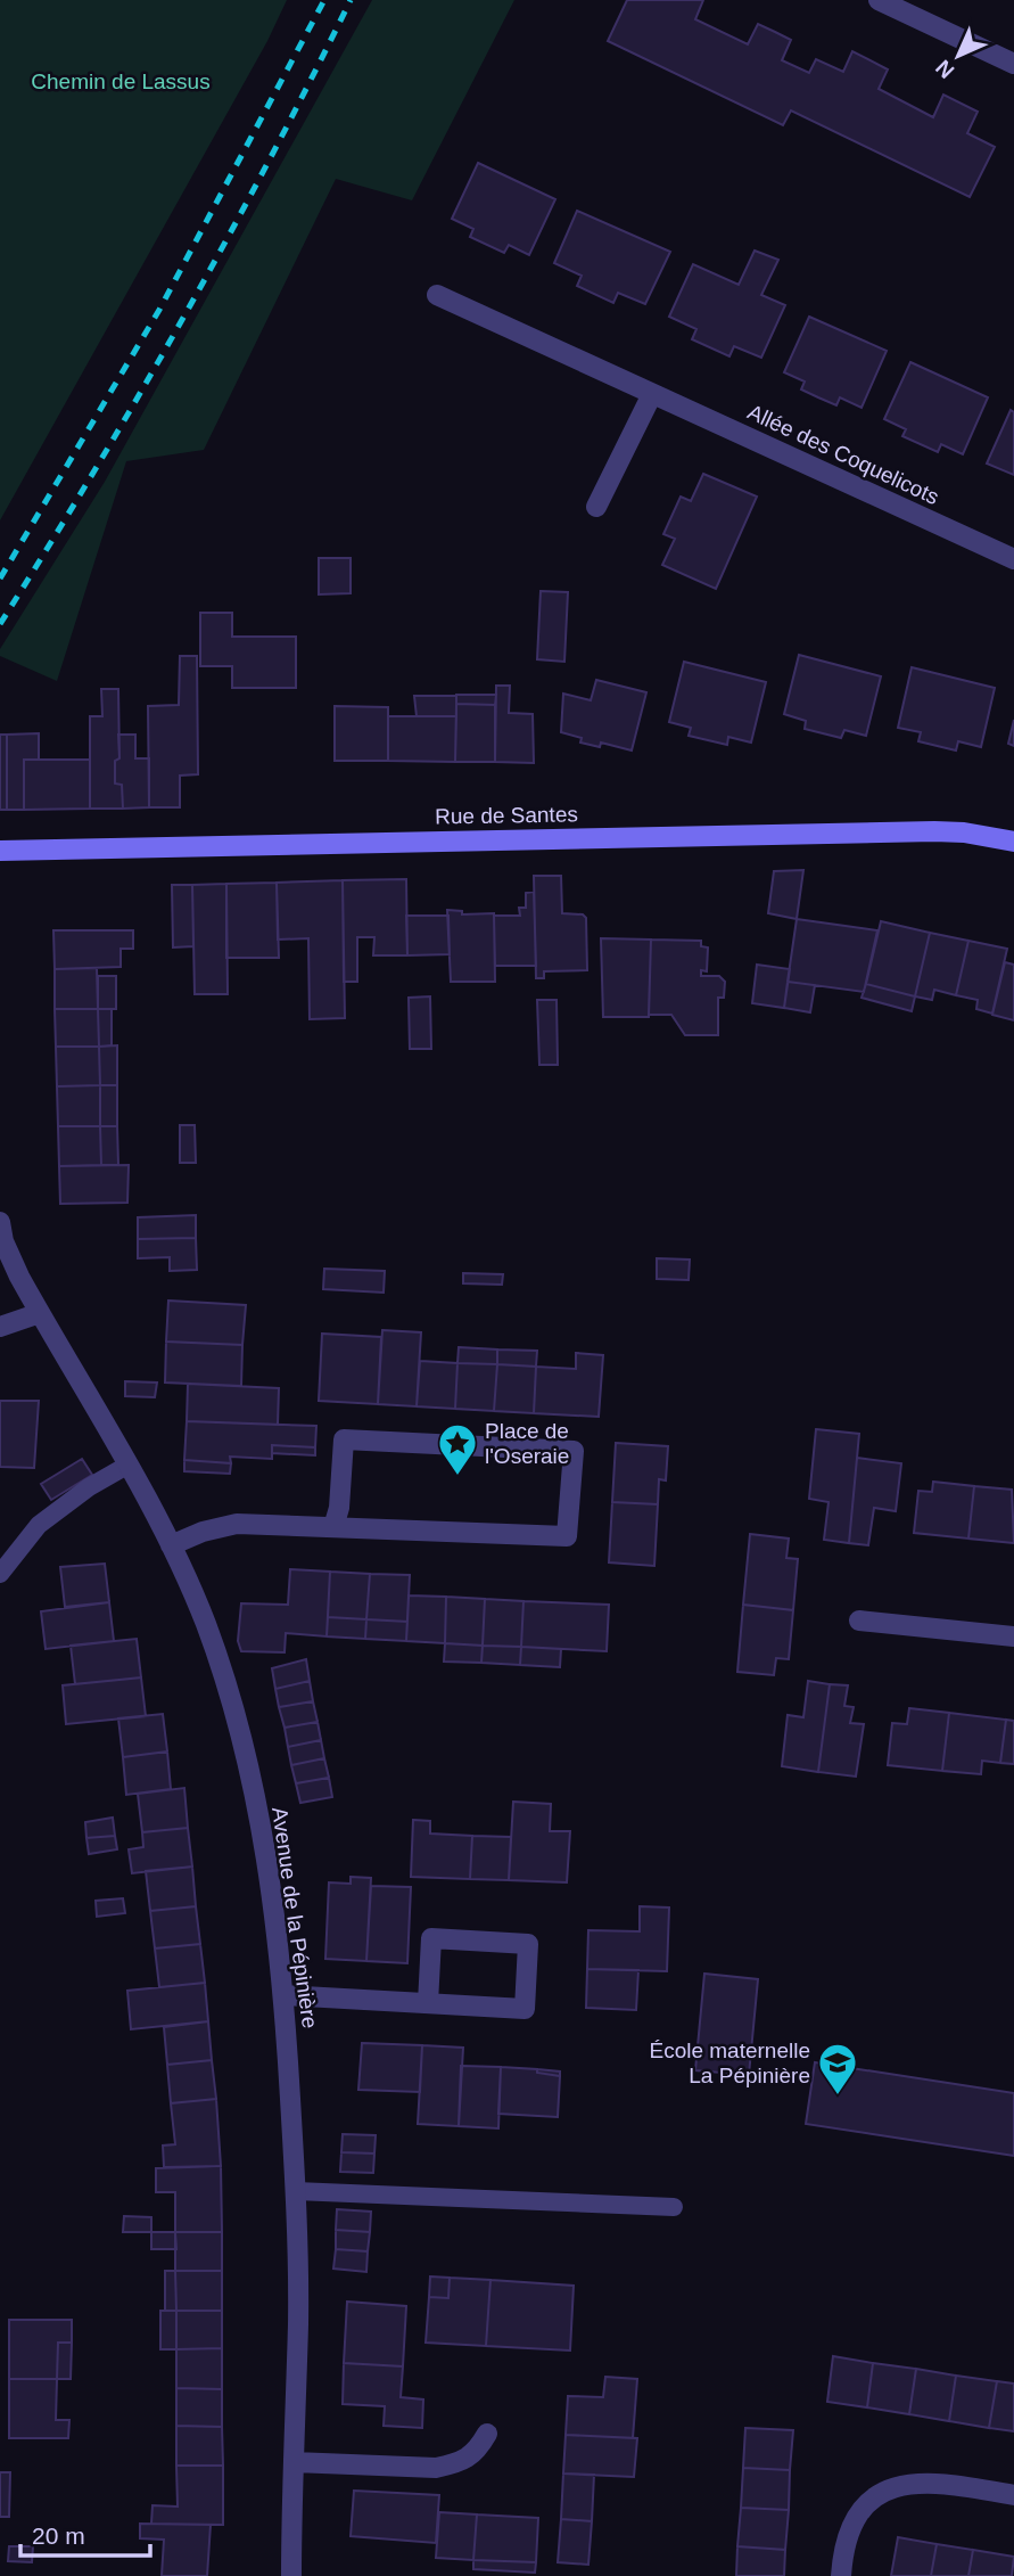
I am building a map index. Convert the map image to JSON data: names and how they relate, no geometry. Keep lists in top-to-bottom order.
{
  "streets": {
    "street": ["Allée des Coquelicots", "Rue de Santes", "Avenue de la Pépinière"]
  },
  "parks": ["Chemin de Lassus"],
  "places": {
    "place": ["Place de l'Oseraie"],
    "school or university": ["École maternelle La Pépinière"]
  },
  "scale_bar": "20 m",
  "north": "bottom left"
}
